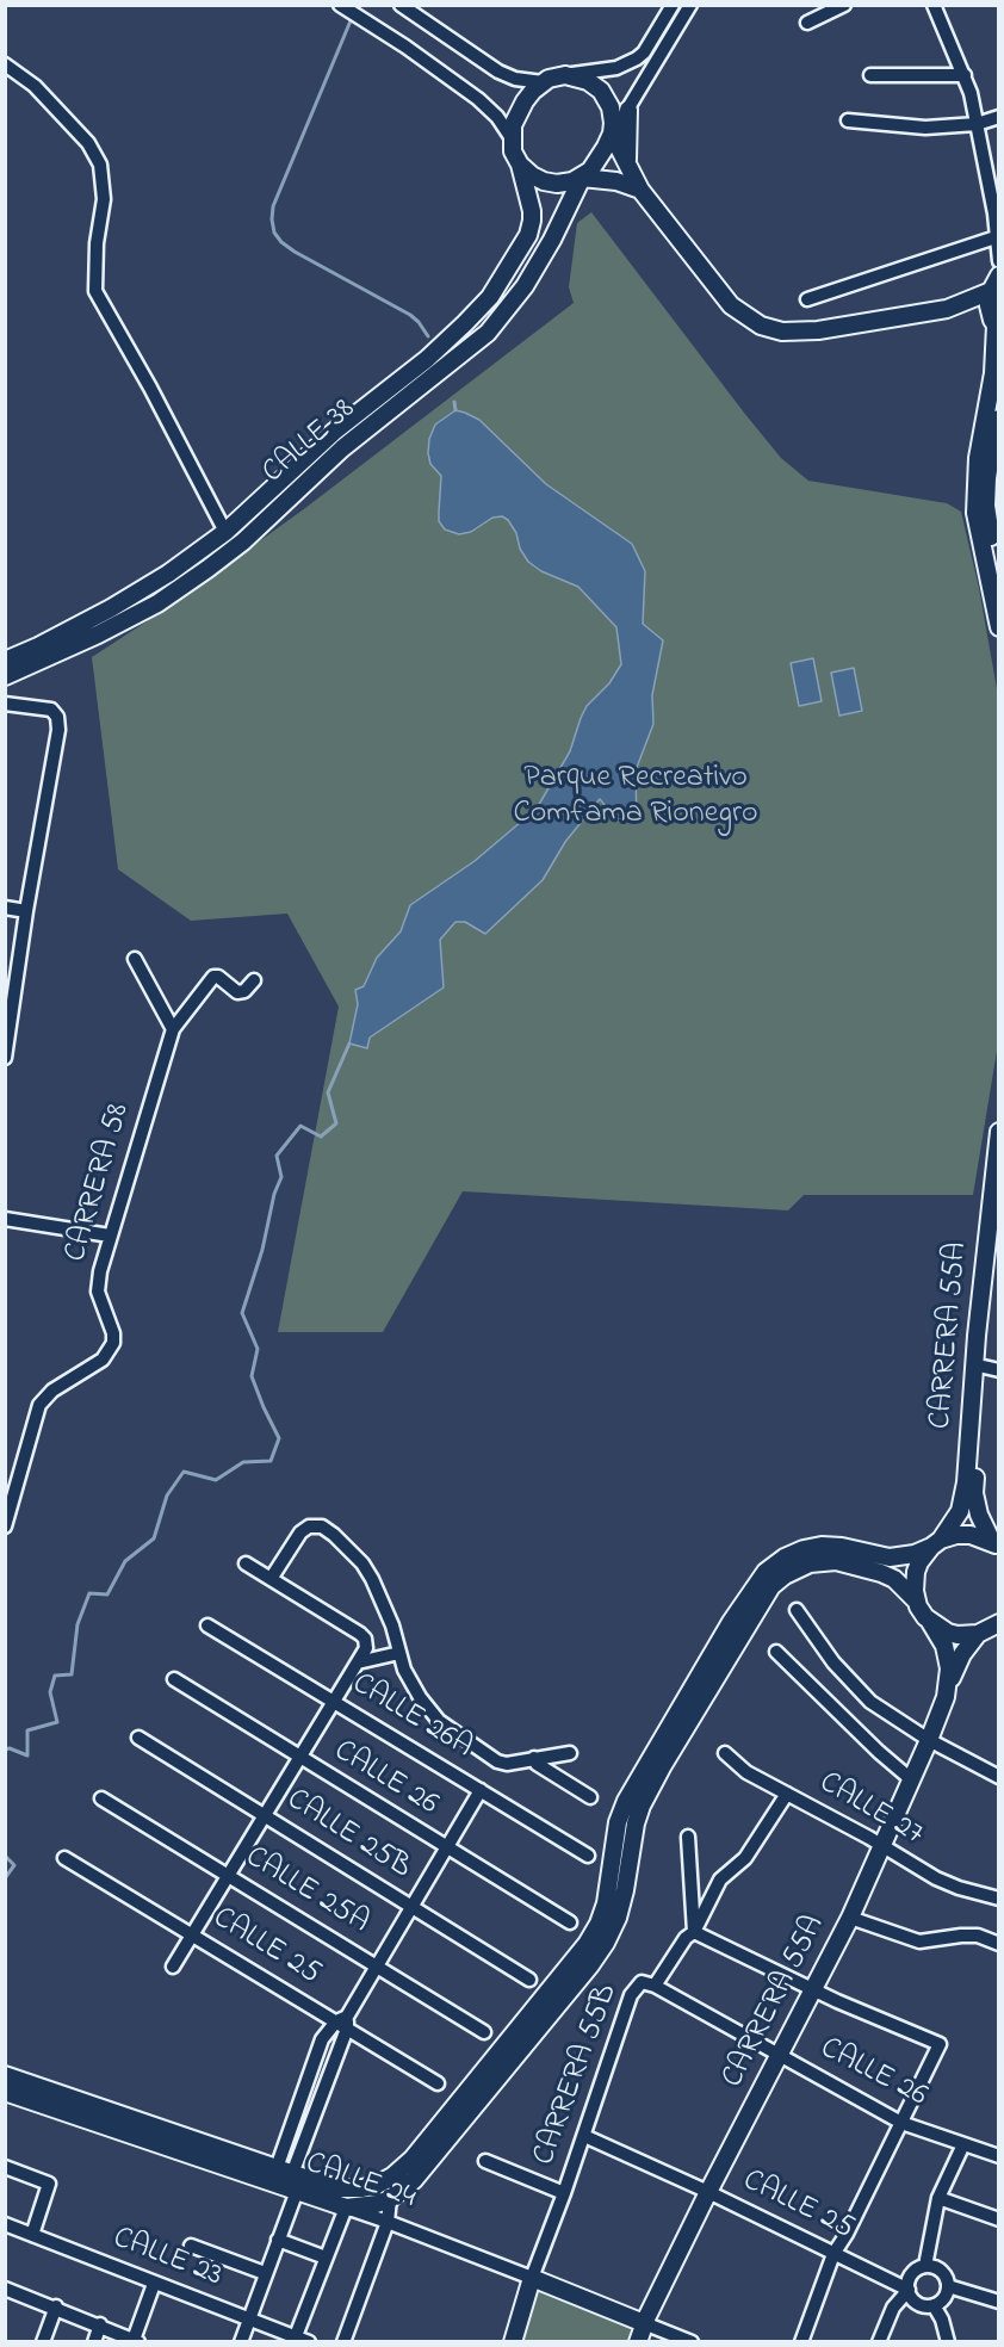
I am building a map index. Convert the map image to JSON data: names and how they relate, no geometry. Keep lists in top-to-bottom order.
{
  "streets": {
    "main road": [
      "CALLE 38",
      "CARRERA 55A",
      "CARRERA 55B",
      "CALLE 24"
    ],
    "street": [
      "CARRERA 58",
      "CALLE 26A",
      "CALLE 26",
      "CALLE 27",
      "CALLE 25B",
      "CALLE 25A",
      "CALLE 25",
      "CALLE 23"
    ]
  },
  "crossings": [
    ["CARRERA 55A", "CALLE 26"],
    ["CARRERA 55A", "CALLE 27"],
    ["CARRERA 55A", "CALLE 25"],
    ["CARRERA 55A", "CALLE 24"],
    ["CALLE 26", "CARRERA 55B"],
    ["CALLE 27", "CARRERA 55B"],
    ["CALLE 25", "CARRERA 55B"],
    ["CARRERA 55B", "CALLE 24"]
  ],
  "parks": ["Parque Recreativo Comfama Rionegro"]
}
